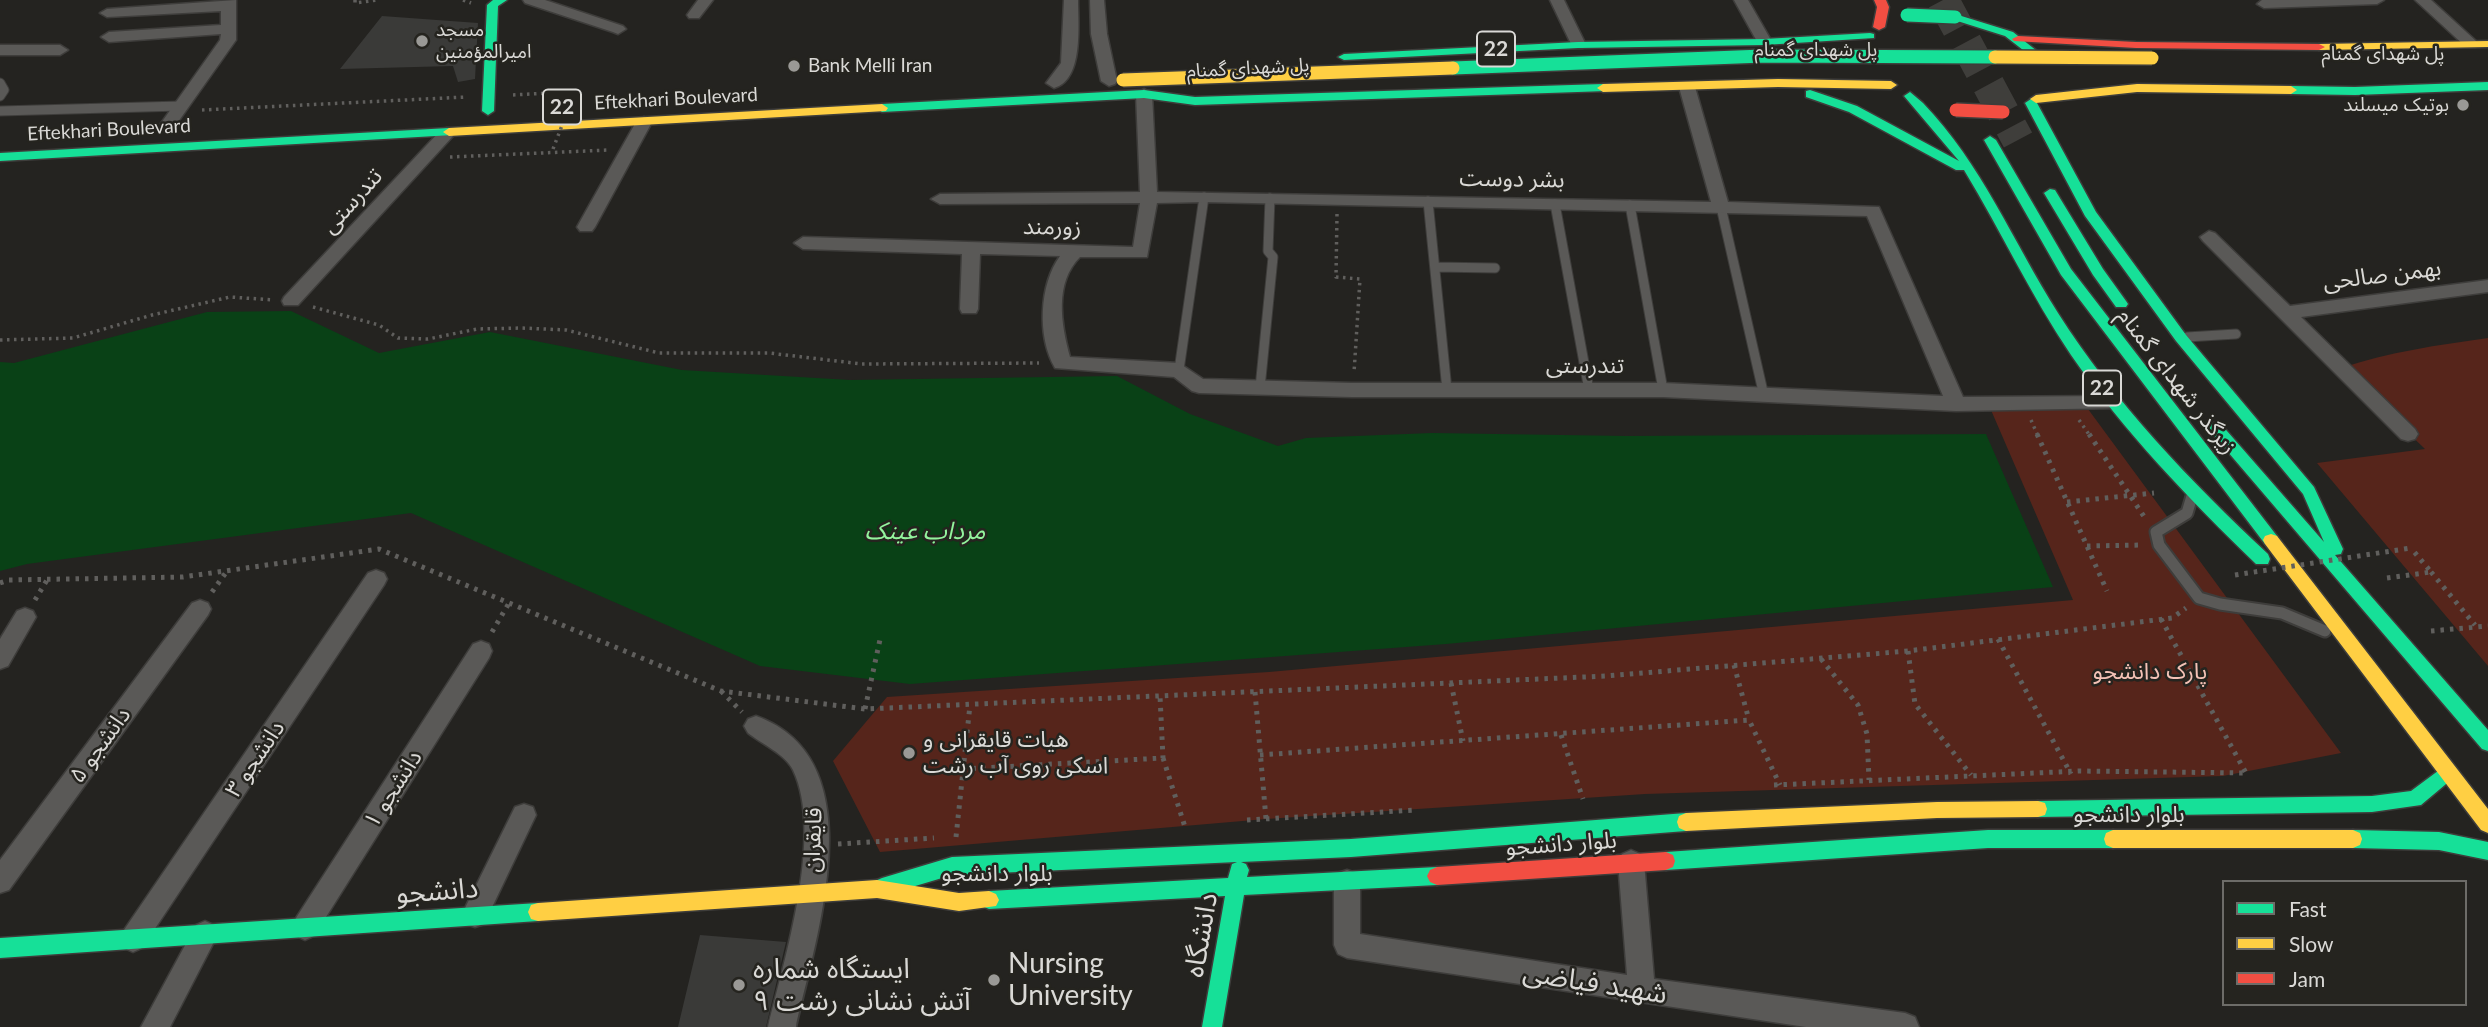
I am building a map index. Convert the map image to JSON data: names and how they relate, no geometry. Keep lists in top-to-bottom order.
{
  "streets": {
    "main road": [
      "22",
      "پل شهدای گمنام",
      "Eftekhari Boulevard",
      "زیرگذر شهدای گمنام",
      "بلوار دانشجو",
      "دانشجو",
      "دانشگاه"
    ],
    "street": [
      "بشر دوست",
      "تندرستی",
      "زورمند",
      "بهمن صالحی",
      "دانشجو ۵",
      "دانشجو ۳",
      "دانشجو ۱",
      "قایقران",
      "شهید فیاضی"
    ]
  },
  "crossings": [
    ["22", "پل شهدای گمنام"],
    ["22", "Eftekhari Boulevard"],
    ["22", "تندرستی"],
    ["22", "زورمند"],
    ["22", "زیرگذر شهدای گمنام"],
    ["22", "بلوار دانشجو"],
    ["پل شهدای گمنام", "Eftekhari Boulevard"],
    ["پل شهدای گمنام", "زورمند"],
    ["Eftekhari Boulevard", "تندرستی"],
    ["Eftekhari Boulevard", "زورمند"],
    ["بشر دوست", "تندرستی"],
    ["بشر دوست", "زورمند"],
    ["دانشجو ۳", "دانشجو"],
    ["دانشجو ۱", "دانشجو"],
    ["بلوار دانشجو", "دانشجو"],
    ["بلوار دانشجو", "دانشگاه"],
    ["بلوار دانشجو", "شهید فیاضی"],
    ["قایقران", "دانشجو"]
  ],
  "water": ["مرداب عینک"],
  "parks": ["پارک دانشجو"],
  "places": [
    "مسجد امیرالمؤمنین",
    "Bank Melli Iran",
    "بوتیک میسلند",
    "هیات قایقرانی و اسکی روی آب رشت",
    "Nursing University",
    "ایستگاه شماره ۹ آتش نشانی رشت"
  ],
  "legend": ["Fast", "Slow", "Jam"]
}
